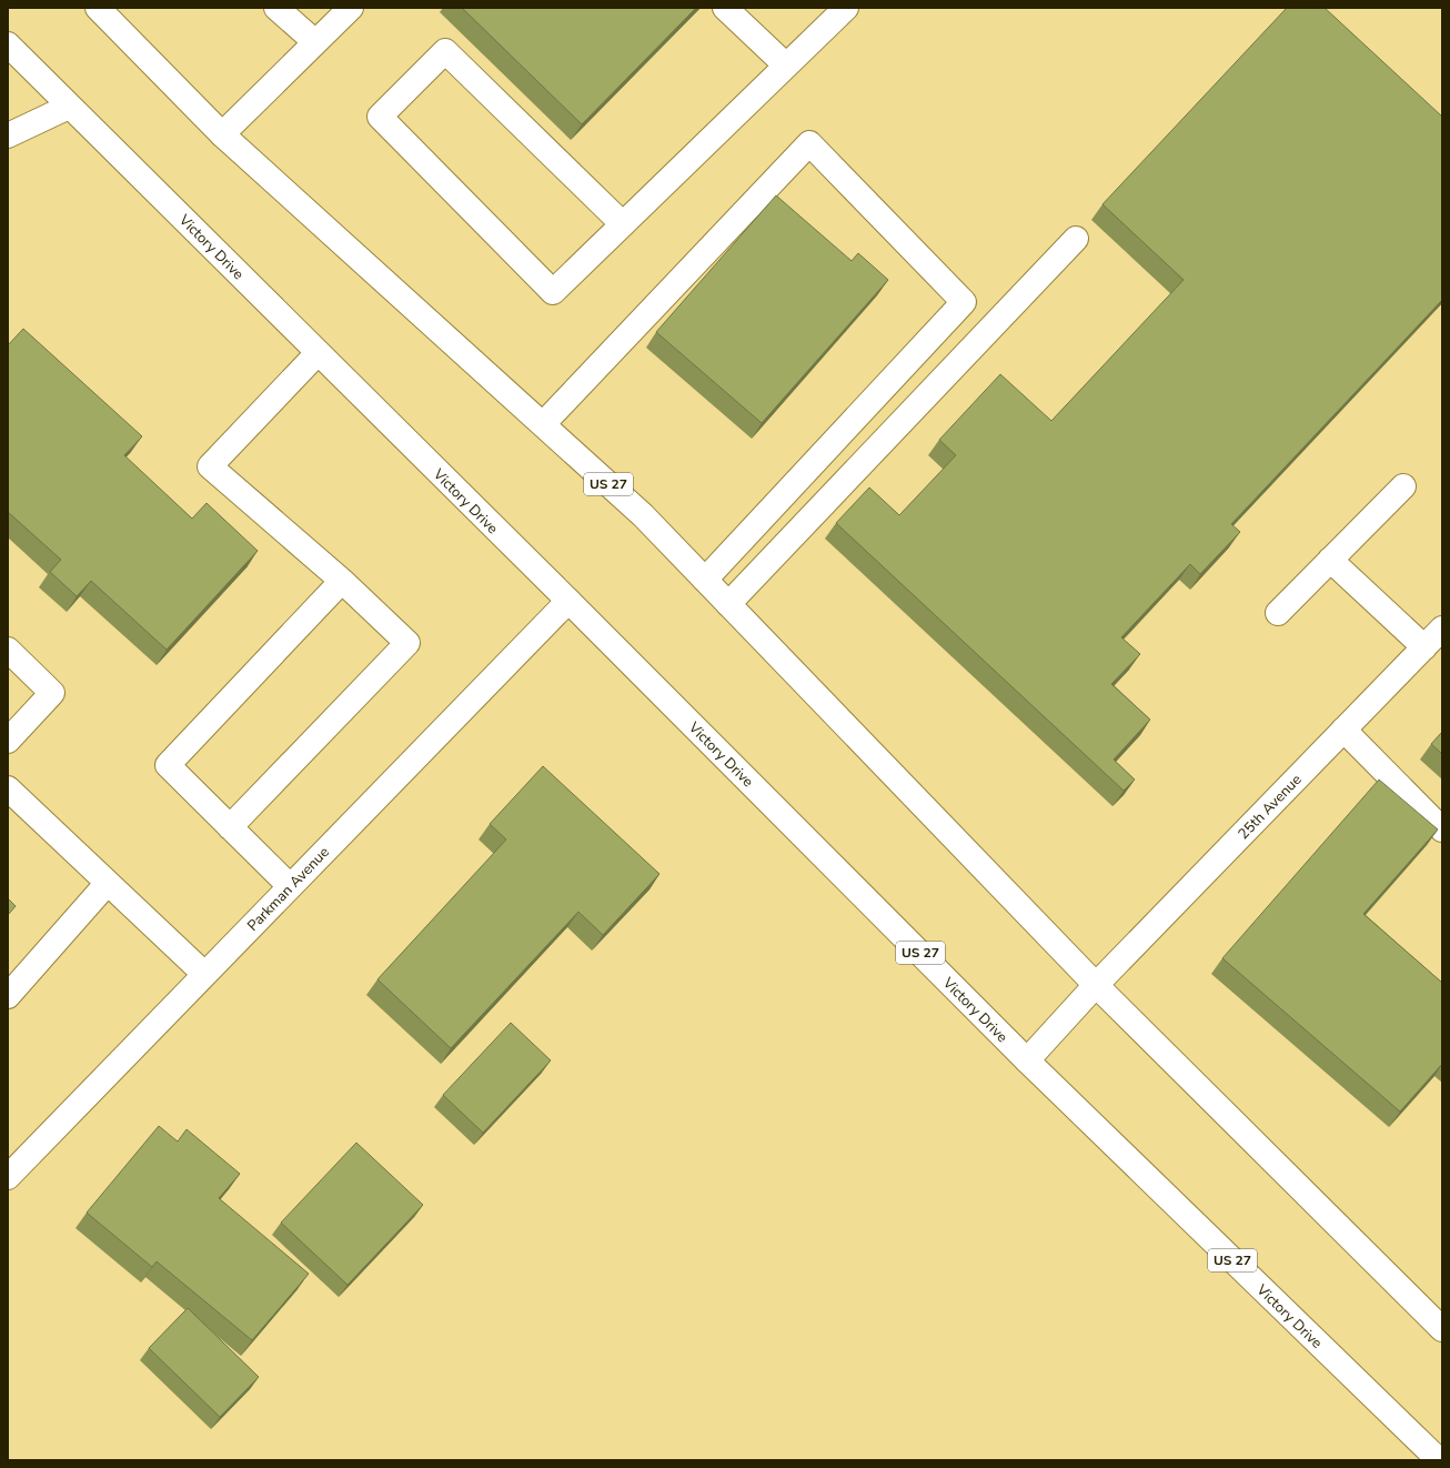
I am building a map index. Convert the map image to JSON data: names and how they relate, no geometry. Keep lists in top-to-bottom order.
{
  "streets": {
    "main road": [
      "Victory Drive",
      "US 27",
      "25th Avenue",
      "Parkman Avenue"
    ]
  },
  "crossings": [
    ["Victory Drive", "25th Avenue"],
    ["Victory Drive", "Parkman Avenue"],
    ["US 27", "25th Avenue"]
  ]
}
